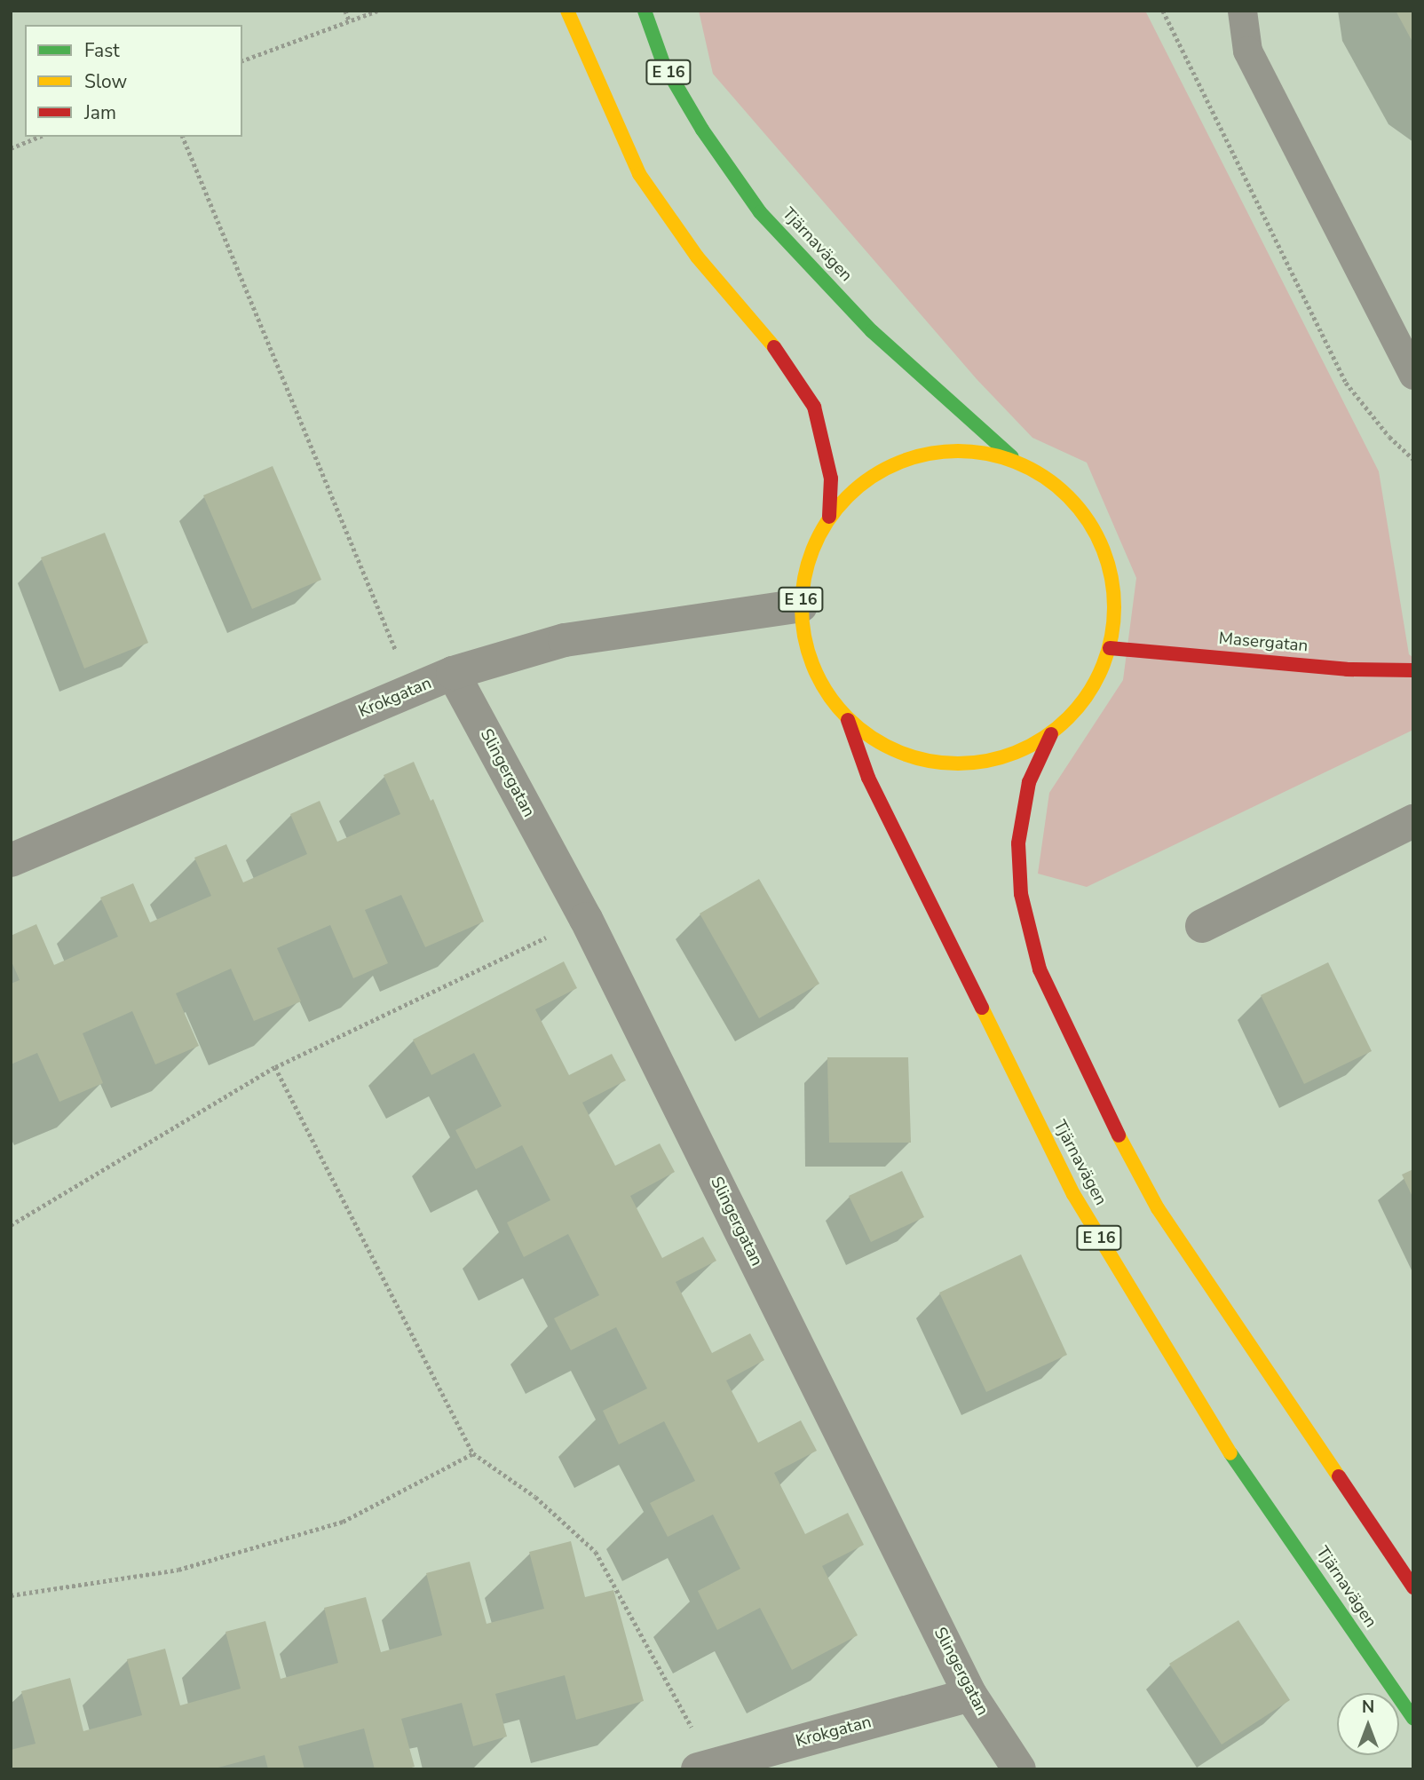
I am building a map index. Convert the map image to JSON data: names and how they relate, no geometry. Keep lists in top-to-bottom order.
{
  "streets": {
    "main road": ["E 16", "Tjärnavägen", "Masergatan"],
    "street": ["Krokgatan", "Slingergatan"]
  },
  "crossings": [
    ["Tjärnavägen", "Masergatan"],
    ["Tjärnavägen", "Krokgatan"],
    ["Krokgatan", "Slingergatan"]
  ],
  "legend": ["Fast", "Slow", "Jam"],
  "north": "top"
}
